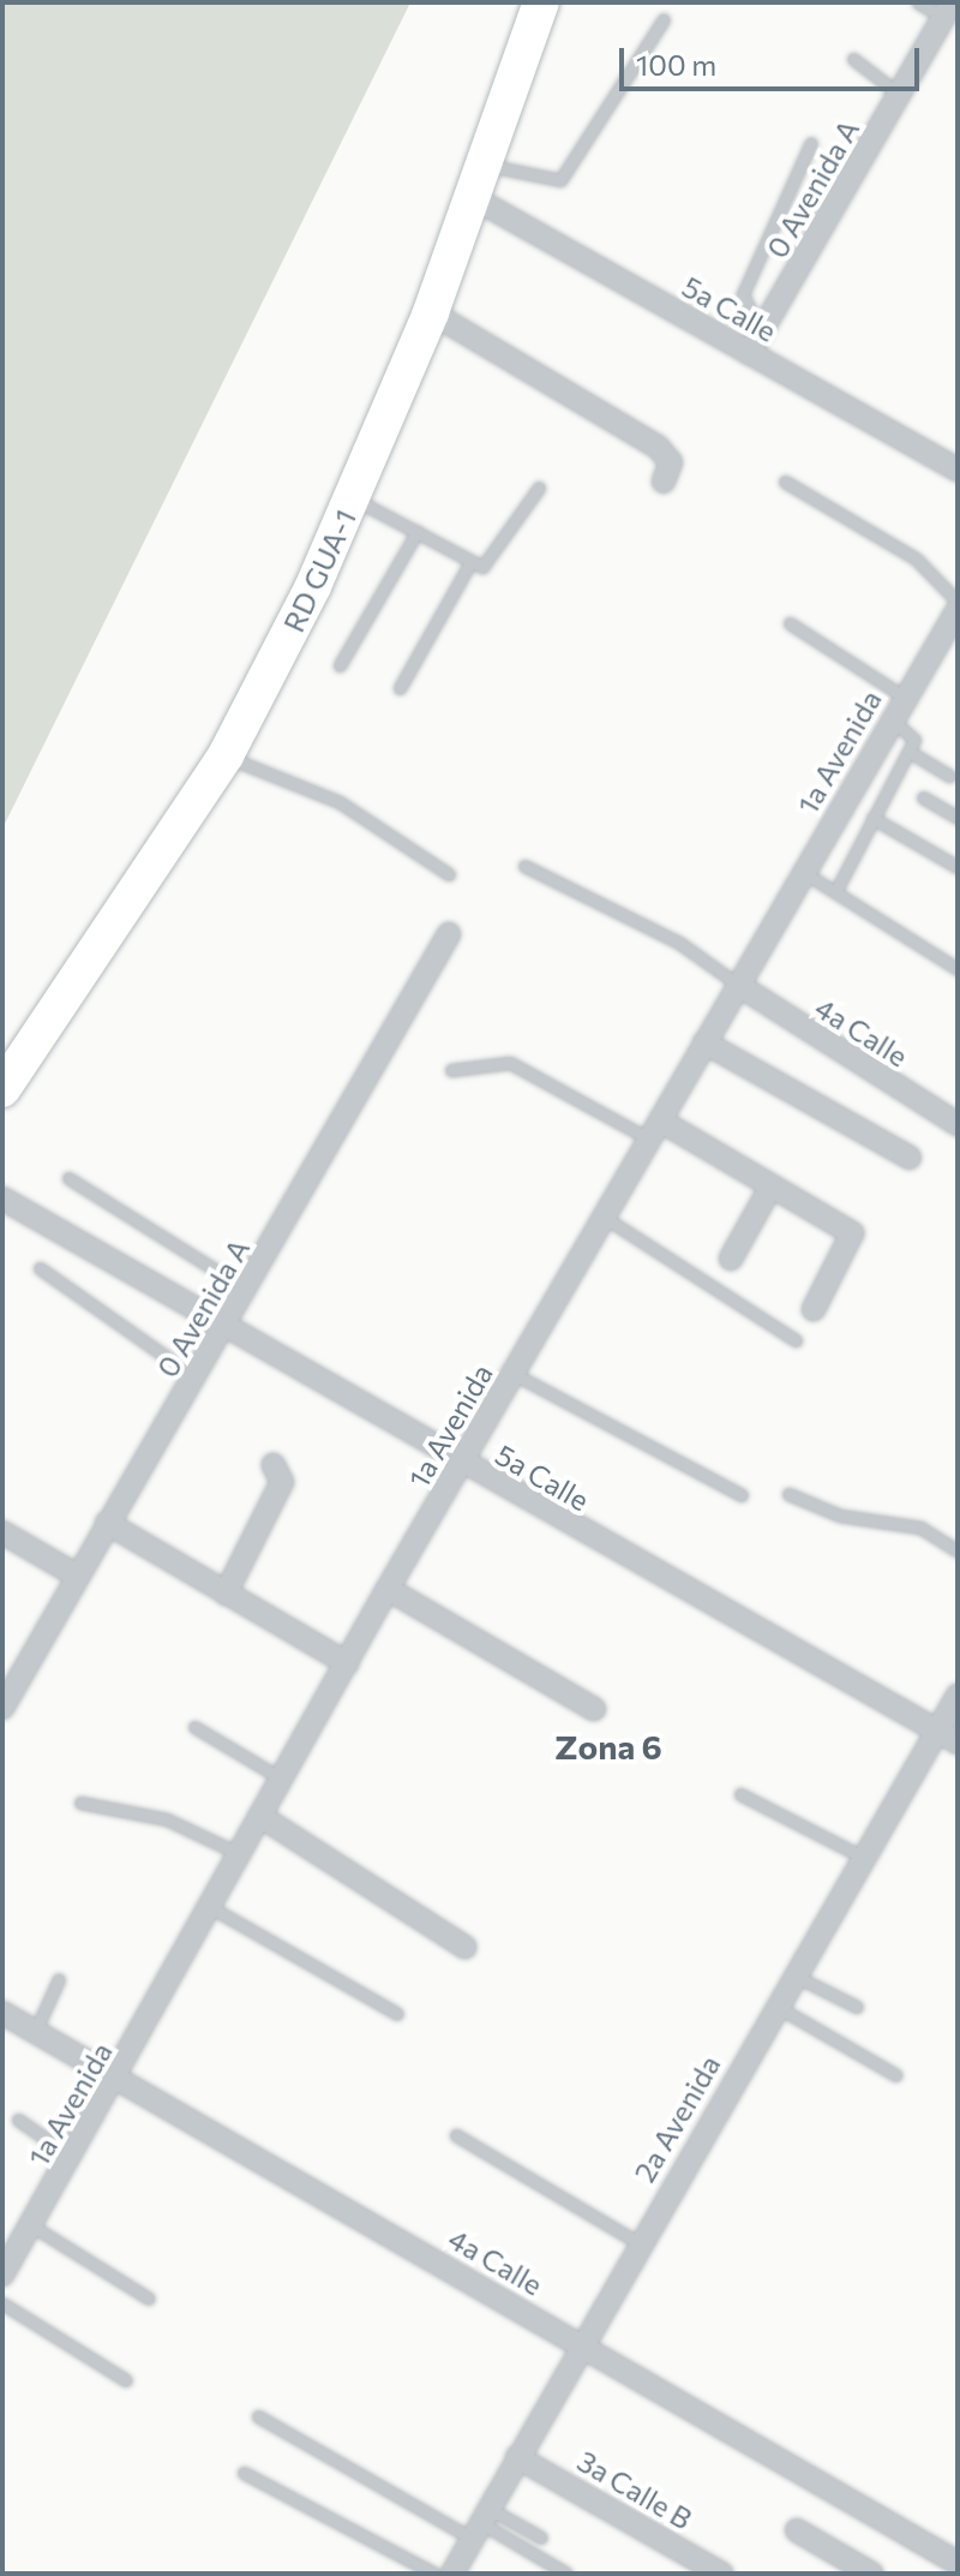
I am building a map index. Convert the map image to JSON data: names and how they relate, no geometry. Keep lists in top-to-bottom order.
{
  "streets": {
    "main road": ["RD GUA-1"],
    "street": [
      "0 Avenida A",
      "5a Calle",
      "1a Avenida",
      "4a Calle",
      "2a Avenida",
      "3a Calle B"
    ]
  },
  "crossings": [
    ["0 Avenida A", "5a Calle"],
    ["5a Calle", "RD GUA-1"],
    ["5a Calle", "1a Avenida"],
    ["5a Calle", "2a Avenida"],
    ["1a Avenida", "4a Calle"],
    ["4a Calle", "2a Avenida"],
    ["2a Avenida", "3a Calle B"]
  ],
  "districts": ["Zona 6"],
  "scale_bar": "100 m"
}
